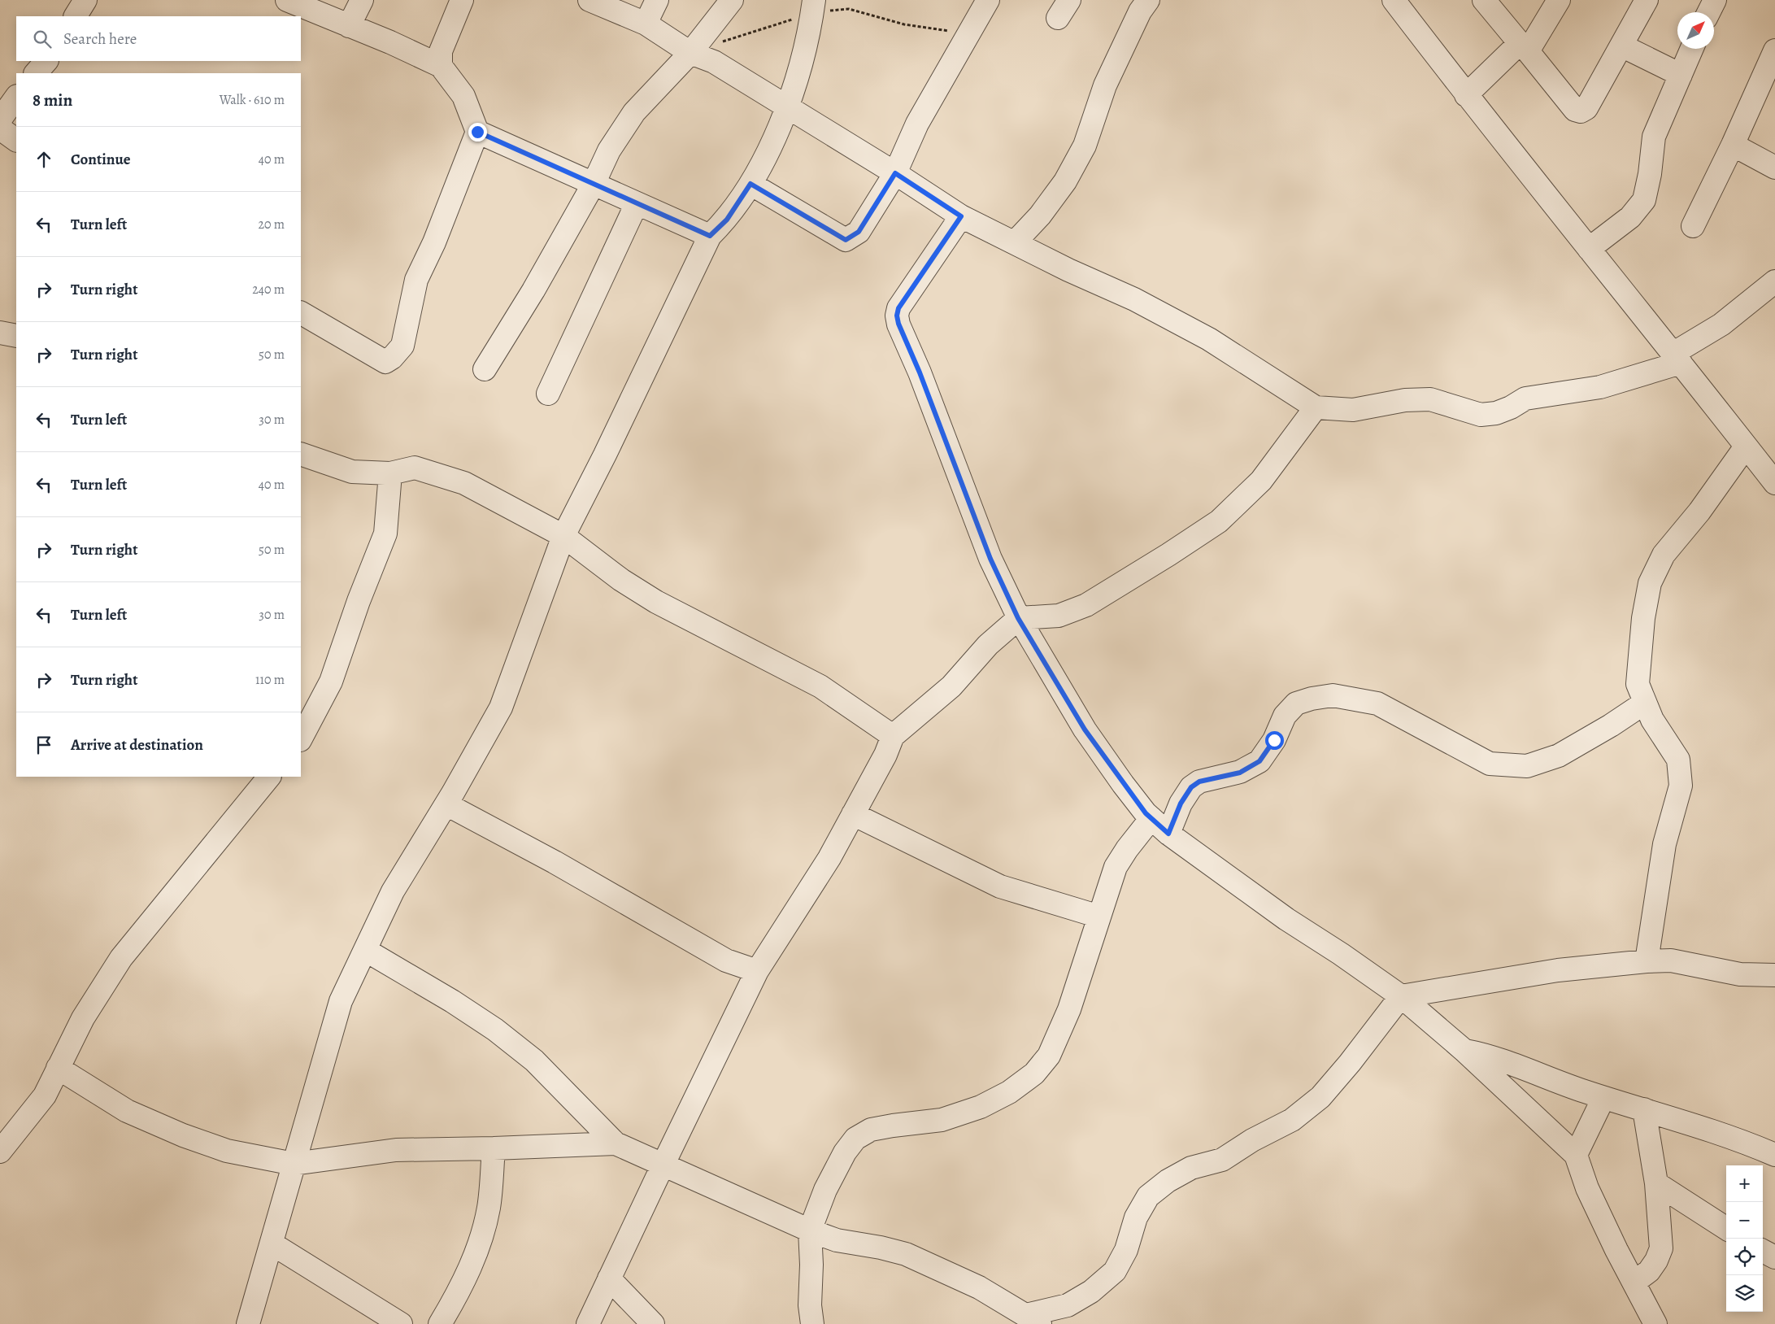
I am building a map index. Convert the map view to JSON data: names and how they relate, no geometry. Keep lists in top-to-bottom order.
{
  "north": "top right",
  "page": {
    "search": "Search here",
    "heading": ["8 min", "Walk · 610 m"],
    "list": [
      ["Continue", "40 m"],
      ["Turn left", "20 m"],
      ["Turn right", "240 m"],
      ["Turn right", "50 m"],
      ["Turn left", "30 m"],
      ["Turn left", "40 m"],
      ["Turn right", "50 m"],
      ["Turn left", "30 m"],
      ["Turn right", "110 m"],
      "Arrive at destination"
    ],
    "map_buttons": ["+", "−"]
  }
}
